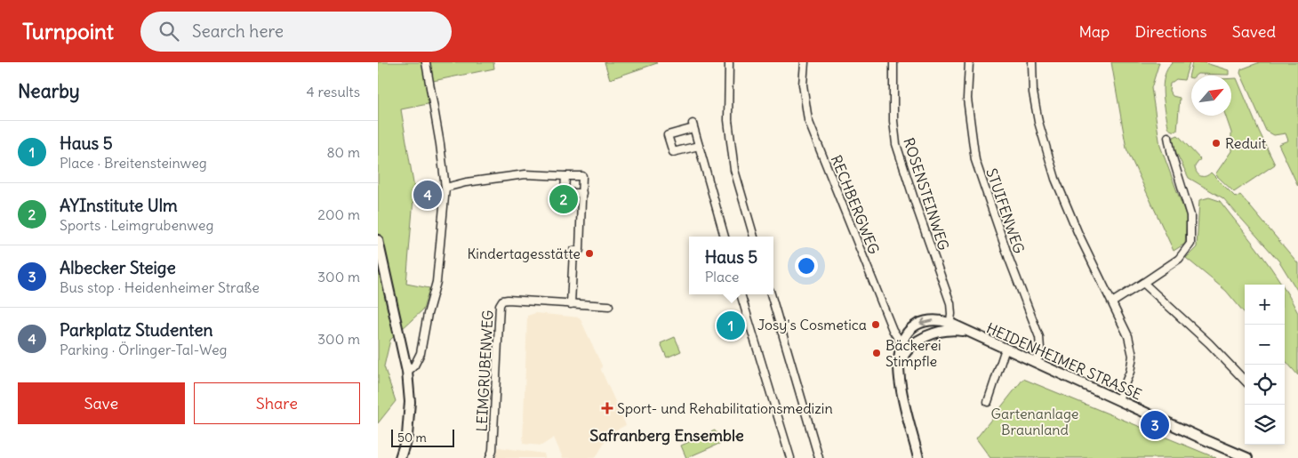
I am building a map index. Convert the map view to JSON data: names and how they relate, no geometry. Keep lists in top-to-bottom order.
{
  "streets": {
    "main road": ["HEIDENHEIMER STRASSE"],
    "street": [
      "ROSENSTEINWEG",
      "RECHBERGWEG",
      "STUIFENWEG",
      "LEIMGRUBENWEG"
    ]
  },
  "crossings": [
    ["ROSENSTEINWEG", "HEIDENHEIMER STRASSE"],
    ["RECHBERGWEG", "HEIDENHEIMER STRASSE"],
    ["STUIFENWEG", "HEIDENHEIMER STRASSE"]
  ],
  "districts": ["Safranberg Ensemble"],
  "parks": ["Gartenanlage Braunland"],
  "places": {
    "other": [
      "Reduit",
      "Kindertagesstätte",
      "Josy's Cosmetica",
      "Bäckerei Stimpfle"
    ],
    "health": ["Sport- und Rehabilitationsmedizin"]
  },
  "scale_bar": "50 m",
  "north": "top right",
  "page": {
    "header": "Turnpoint",
    "search": "Search here",
    "nav": ["Map", "Directions", "Saved"],
    "heading": ["Nearby", "4 results"],
    "list": [
      {
        "mark": "1",
        "name": "Haus 5",
        "note": "Place · Breitensteinweg",
        "value": "80 m"
      },
      {
        "mark": "2",
        "name": "AYInstitute Ulm",
        "note": "Sports · Leimgrubenweg",
        "value": "200 m"
      },
      {
        "mark": "3",
        "name": "Albecker Steige",
        "note": "Bus stop · Heidenheimer Straße",
        "value": "300 m"
      },
      {
        "mark": "4",
        "name": "Parkplatz Studenten",
        "note": "Parking · Örlinger-Tal-Weg",
        "value": "300 m"
      }
    ],
    "pins": [
      "4",
      "2",
      "1",
      "3"
    ],
    "popup": ["Haus 5", "Place"],
    "map_buttons": ["+", "−"],
    "buttons": ["Save", "Share"],
    "scale": "50 m"
  }
}
